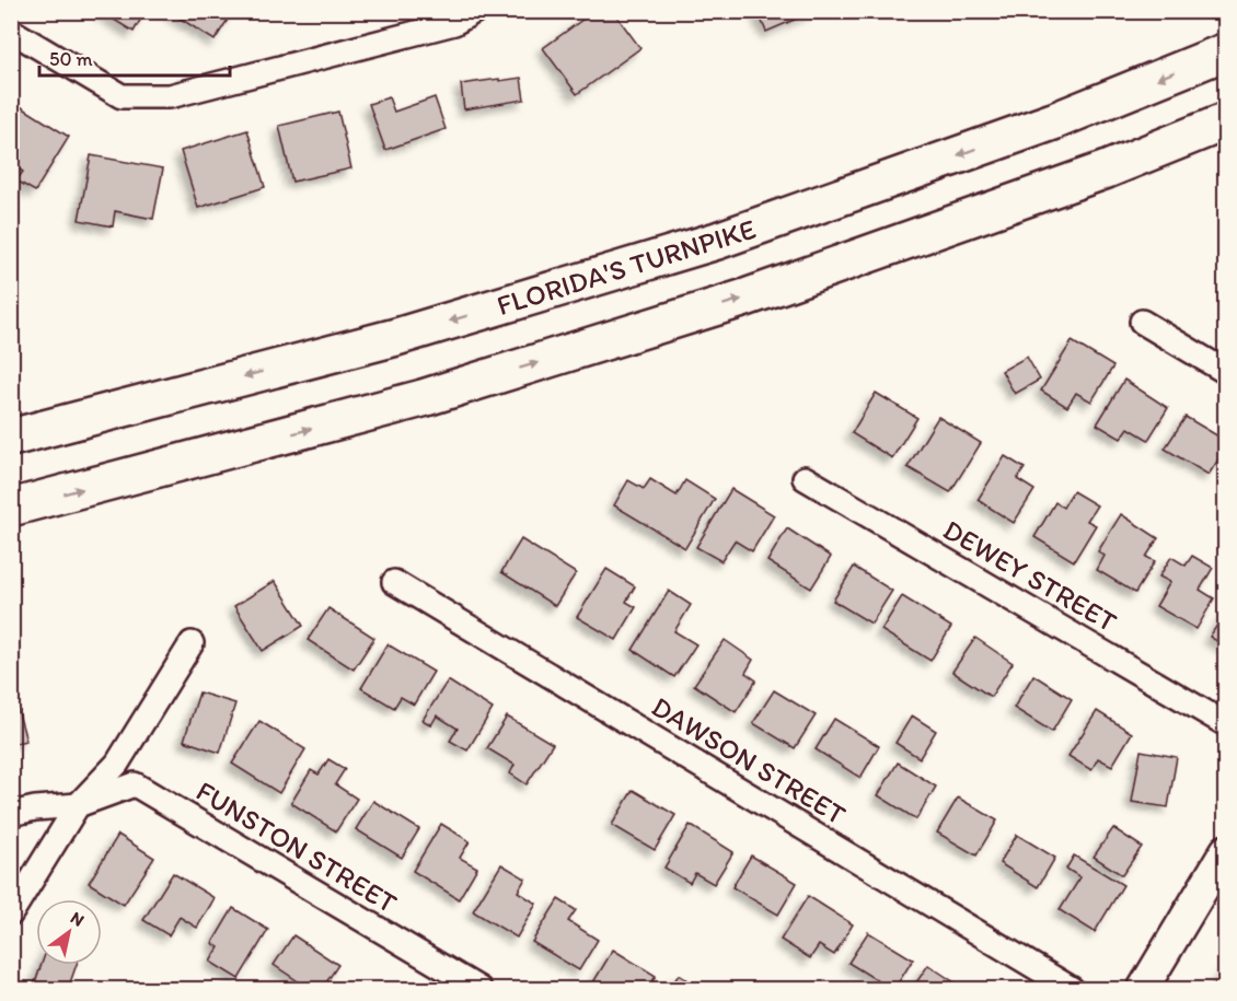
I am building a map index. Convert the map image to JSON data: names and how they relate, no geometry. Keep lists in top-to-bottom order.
{
  "streets": {
    "highway": ["FLORIDA'S TURNPIKE"],
    "street": ["DEWEY STREET", "DAWSON STREET", "FUNSTON STREET"]
  },
  "scale_bar": "50 m",
  "north": "top right"
}
